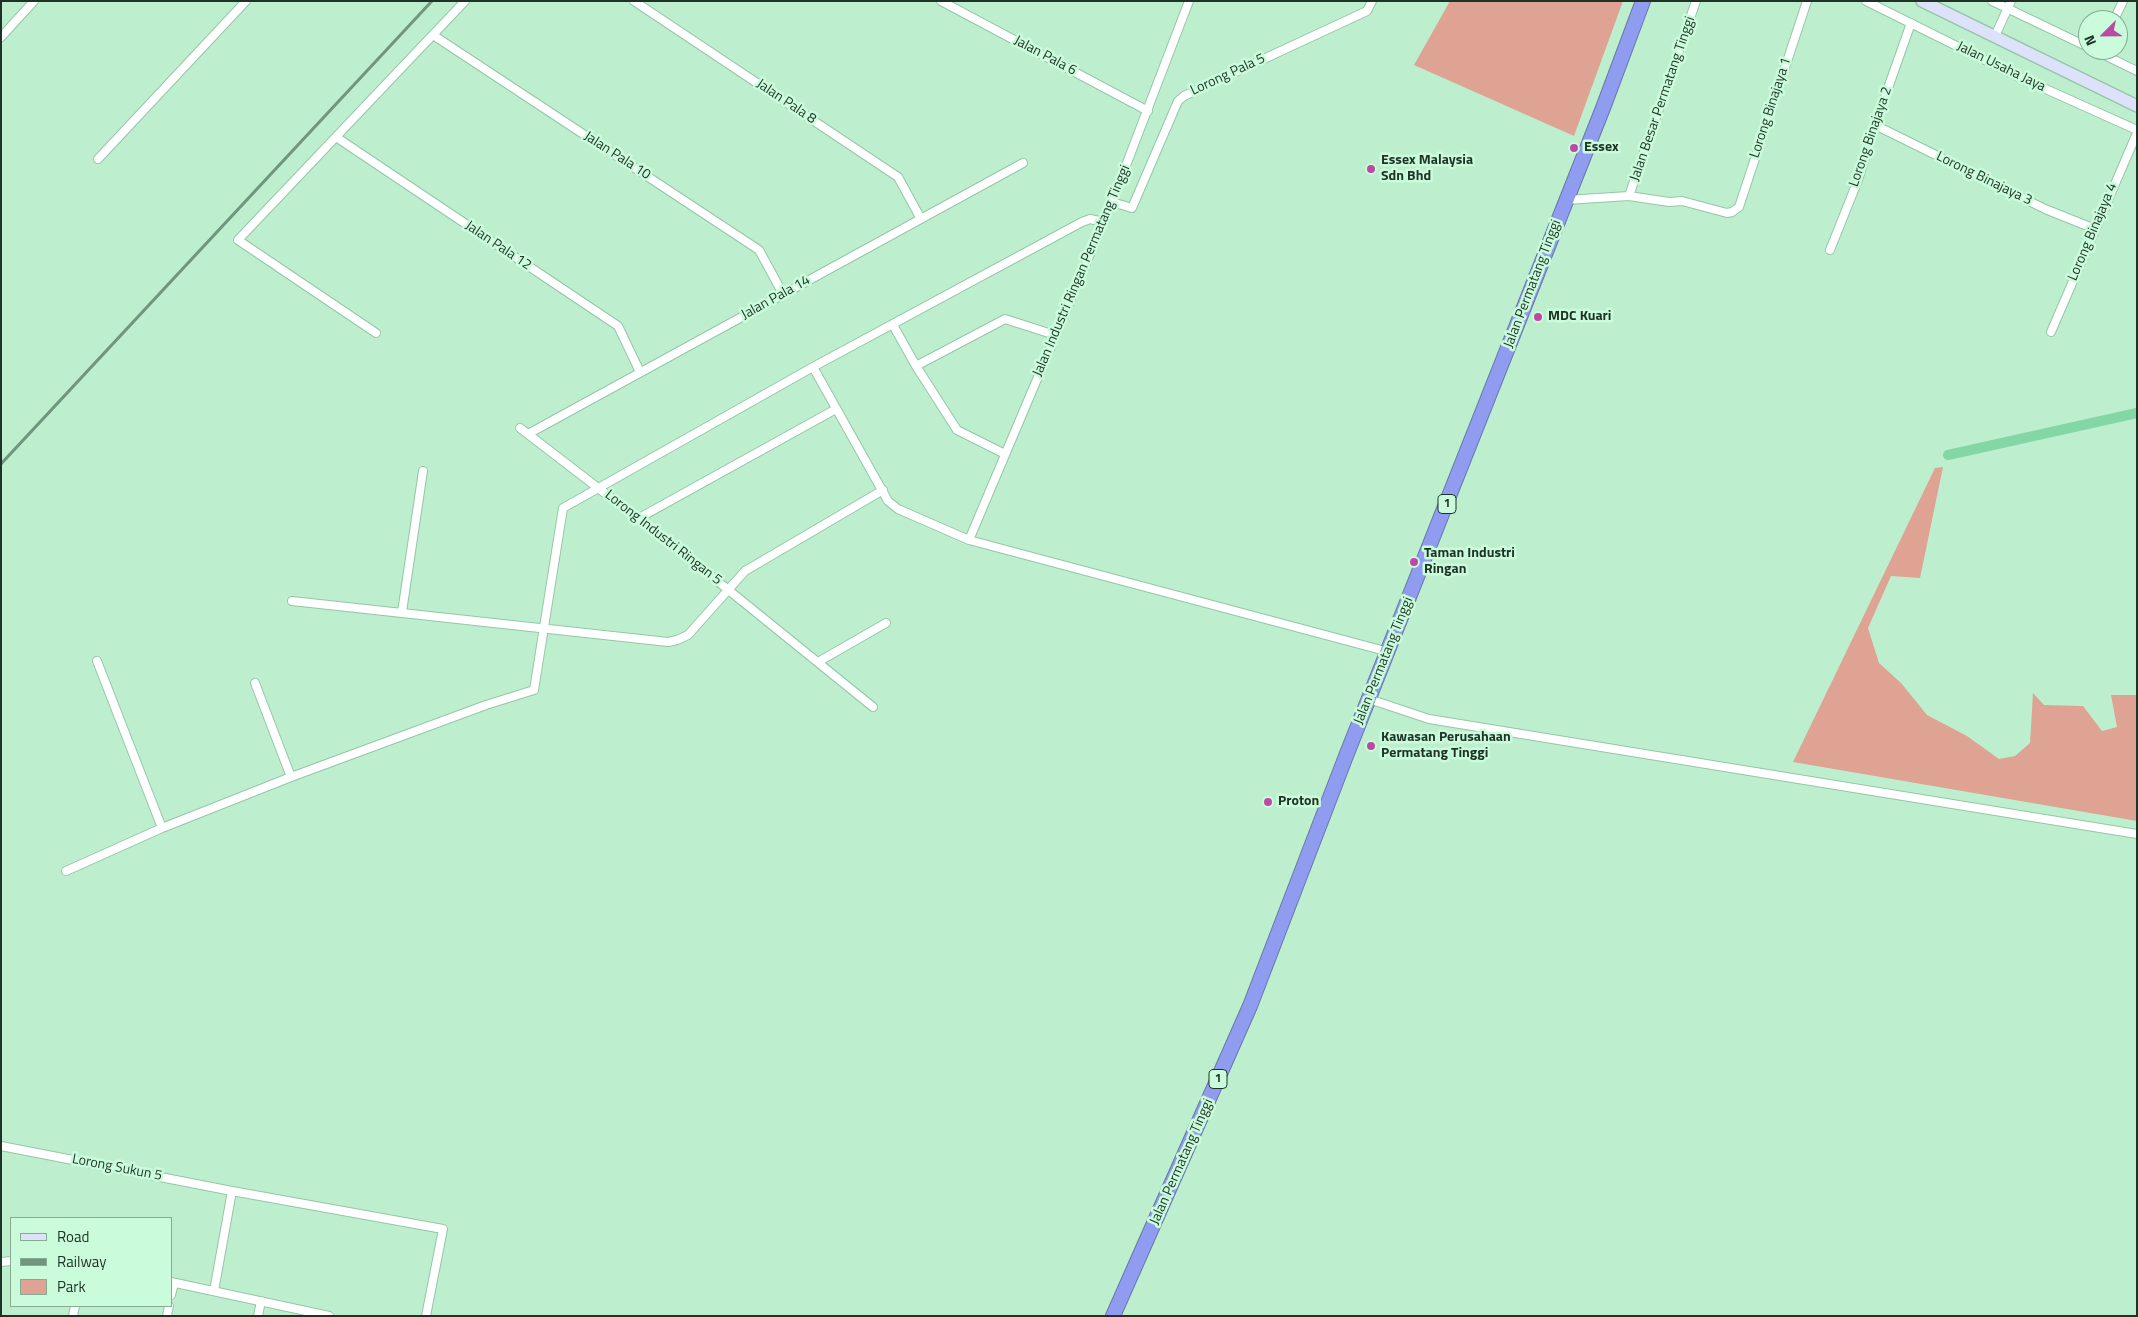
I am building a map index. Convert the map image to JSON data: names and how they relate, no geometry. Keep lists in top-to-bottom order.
{
  "streets": {
    "highway": ["Jalan Permatang Tinggi", "1"],
    "street": [
      "Jalan Pala 6",
      "Jalan Usaha Jaya",
      "Lorong Pala 5",
      "Jalan Besar Permatang Tinggi",
      "Jalan Pala 8",
      "Lorong Binajaya 1",
      "Lorong Binajaya 2",
      "Jalan Pala 10",
      "Lorong Binajaya 3",
      "Lorong Binajaya 4",
      "Jalan Pala 12",
      "Jalan Industri Ringan Permatang Tinggi",
      "Jalan Pala 14",
      "Lorong Industri Ringan 5",
      "Lorong Sukun 5"
    ]
  },
  "crossings": [
    ["Jalan Pala 6", "Jalan Industri Ringan Permatang Tinggi"],
    ["Jalan Usaha Jaya", "Lorong Binajaya 2"],
    ["Jalan Usaha Jaya", "Lorong Binajaya 4"],
    ["Lorong Pala 5", "Jalan Industri Ringan Permatang Tinggi"],
    ["Jalan Besar Permatang Tinggi", "Lorong Binajaya 1"],
    ["Jalan Pala 8", "Jalan Pala 14"],
    ["Lorong Binajaya 2", "Lorong Binajaya 3"],
    ["Jalan Pala 10", "Jalan Pala 14"],
    ["Lorong Binajaya 3", "Lorong Binajaya 4"],
    ["Jalan Pala 12", "Jalan Pala 14"],
    ["Jalan Pala 14", "Lorong Industri Ringan 5"]
  ],
  "places": [
    "Essex",
    "Essex Malaysia Sdn Bhd",
    "MDC Kuari",
    "Taman Industri Ringan",
    "Kawasan Perusahaan Permatang Tinggi",
    "Proton"
  ],
  "legend": ["Road", "Railway", "Park"],
  "north": "bottom left"
}
